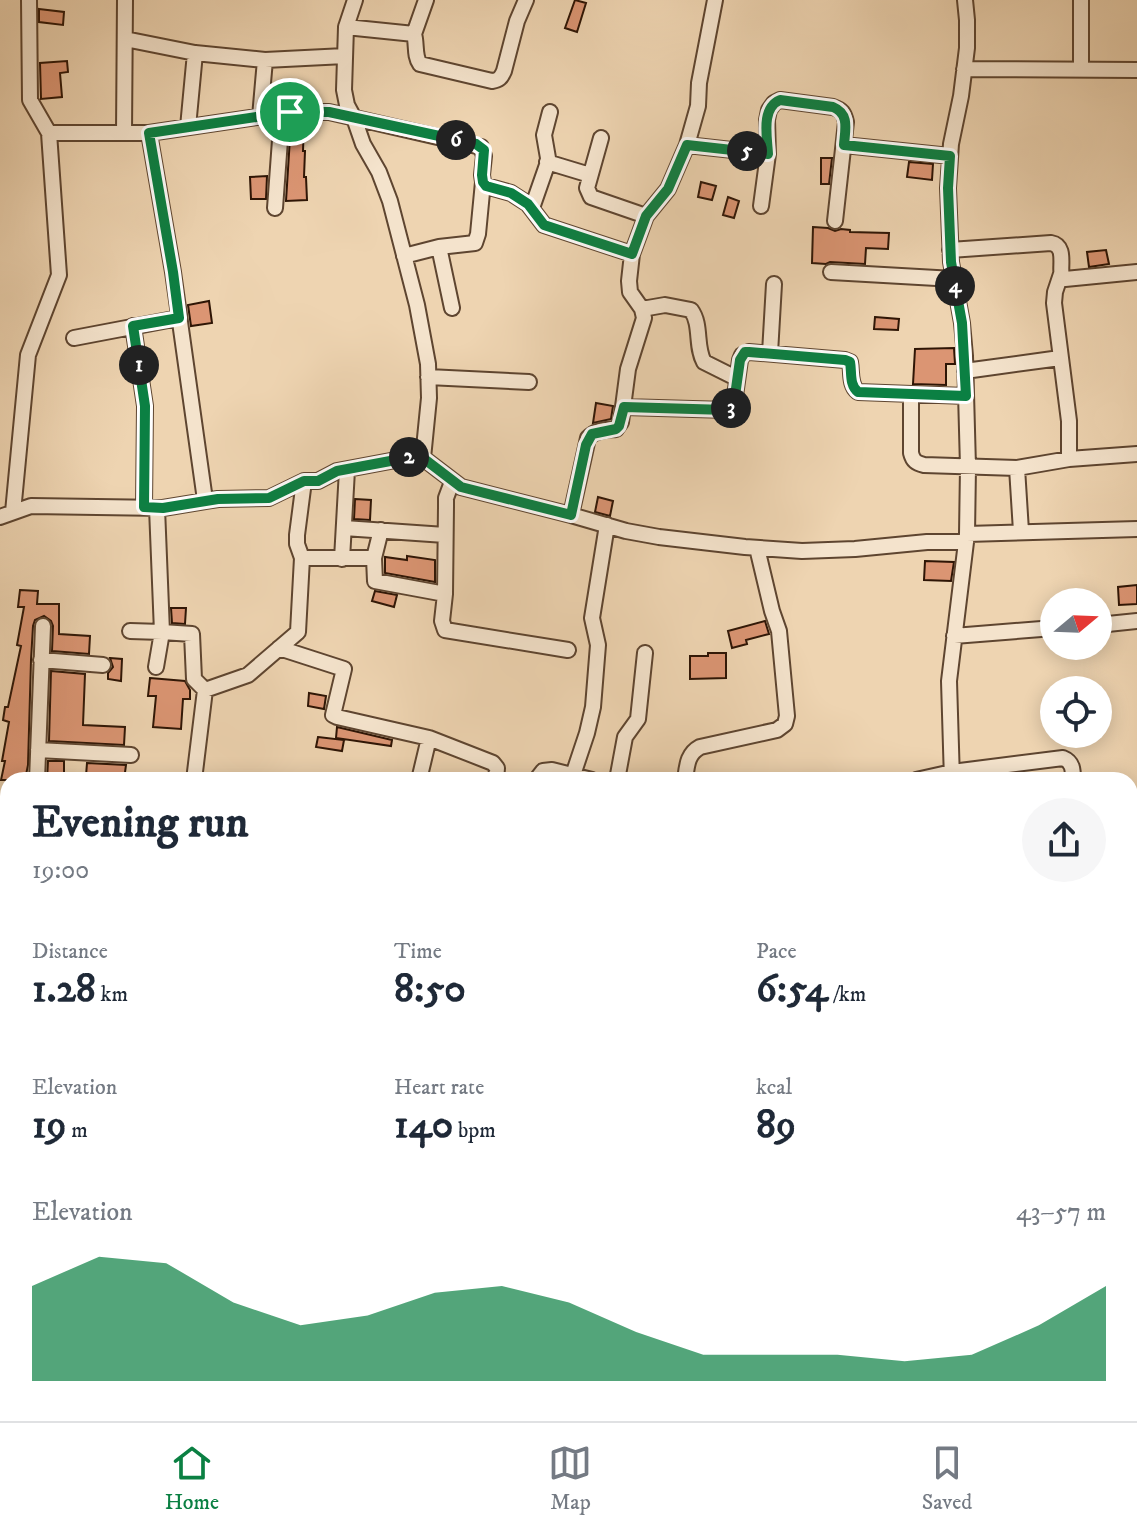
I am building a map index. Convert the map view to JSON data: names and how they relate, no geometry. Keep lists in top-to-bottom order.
{
  "north": "right",
  "page": {
    "pins": [
      "6",
      "5",
      "4",
      "1",
      "3",
      "2"
    ],
    "heading": ["Evening run", "19:00"],
    "stats": [
      ["Distance", "1.28 km"],
      ["Time", "8:50"],
      ["Pace", "6:54 /km"],
      ["Elevation", "19 m"],
      ["Heart rate", "140 bpm"],
      ["kcal", "89"]
    ],
    "chart": ["Elevation", "43–57 m"],
    "tabs": ["Home", "Map", "Saved"]
  }
}
